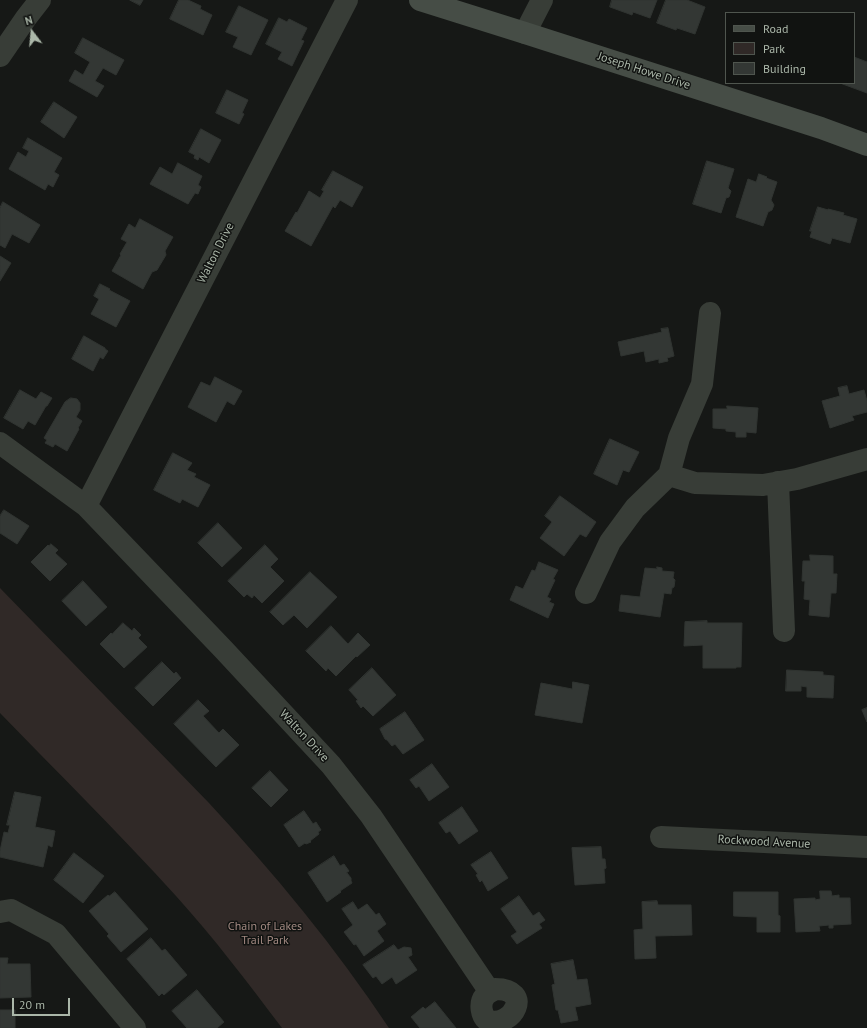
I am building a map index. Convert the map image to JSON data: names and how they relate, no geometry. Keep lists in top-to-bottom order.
{
  "streets": {
    "main road": ["Joseph Howe Drive"],
    "street": ["Walton Drive", "Rockwood Avenue"]
  },
  "parks": ["Chain of Lakes Trail Park"],
  "legend": ["Road", "Park", "Building"],
  "scale_bar": "20 m",
  "north": "top"
}
